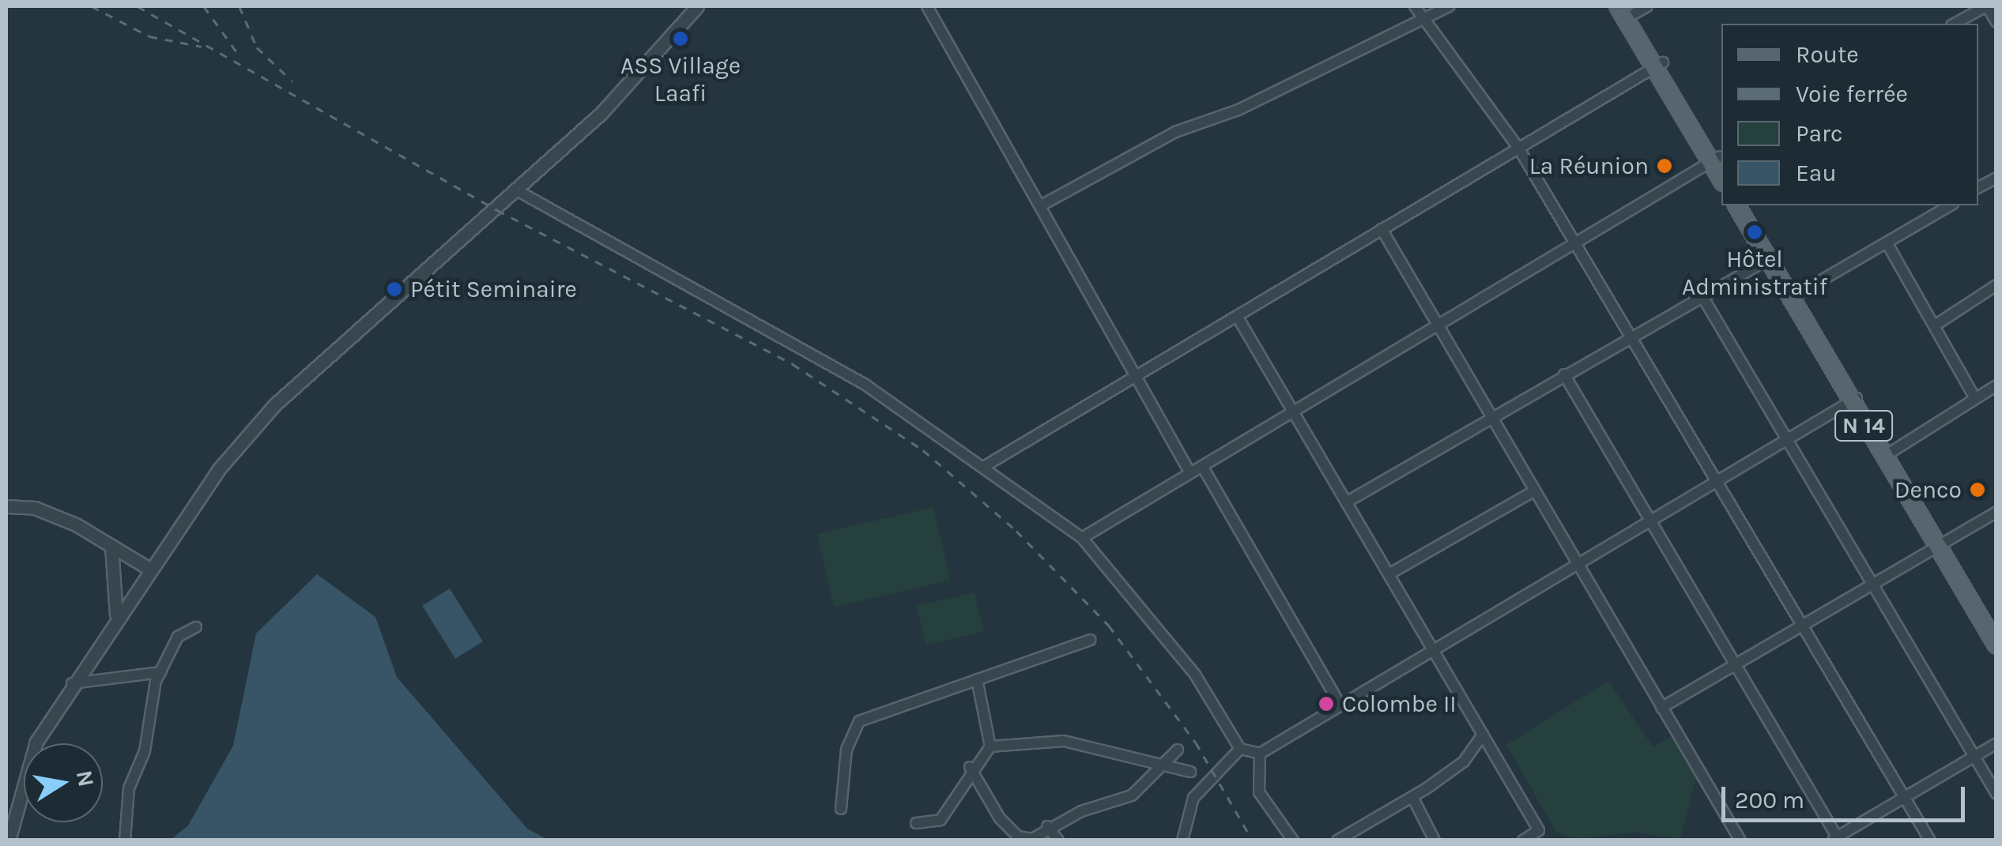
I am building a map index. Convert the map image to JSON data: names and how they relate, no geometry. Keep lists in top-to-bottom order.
{
  "streets": {
    "main road": ["N 14"]
  },
  "places": [
    "ASS Village Laafi",
    "La Réunion",
    "Hôtel Administratif",
    "Pétit Seminaire",
    "Denco",
    "Colombe II"
  ],
  "legend": [
    "Route",
    "Voie ferrée",
    "Parc",
    "Eau"
  ],
  "scale_bar": "200 m",
  "north": "right"
}
